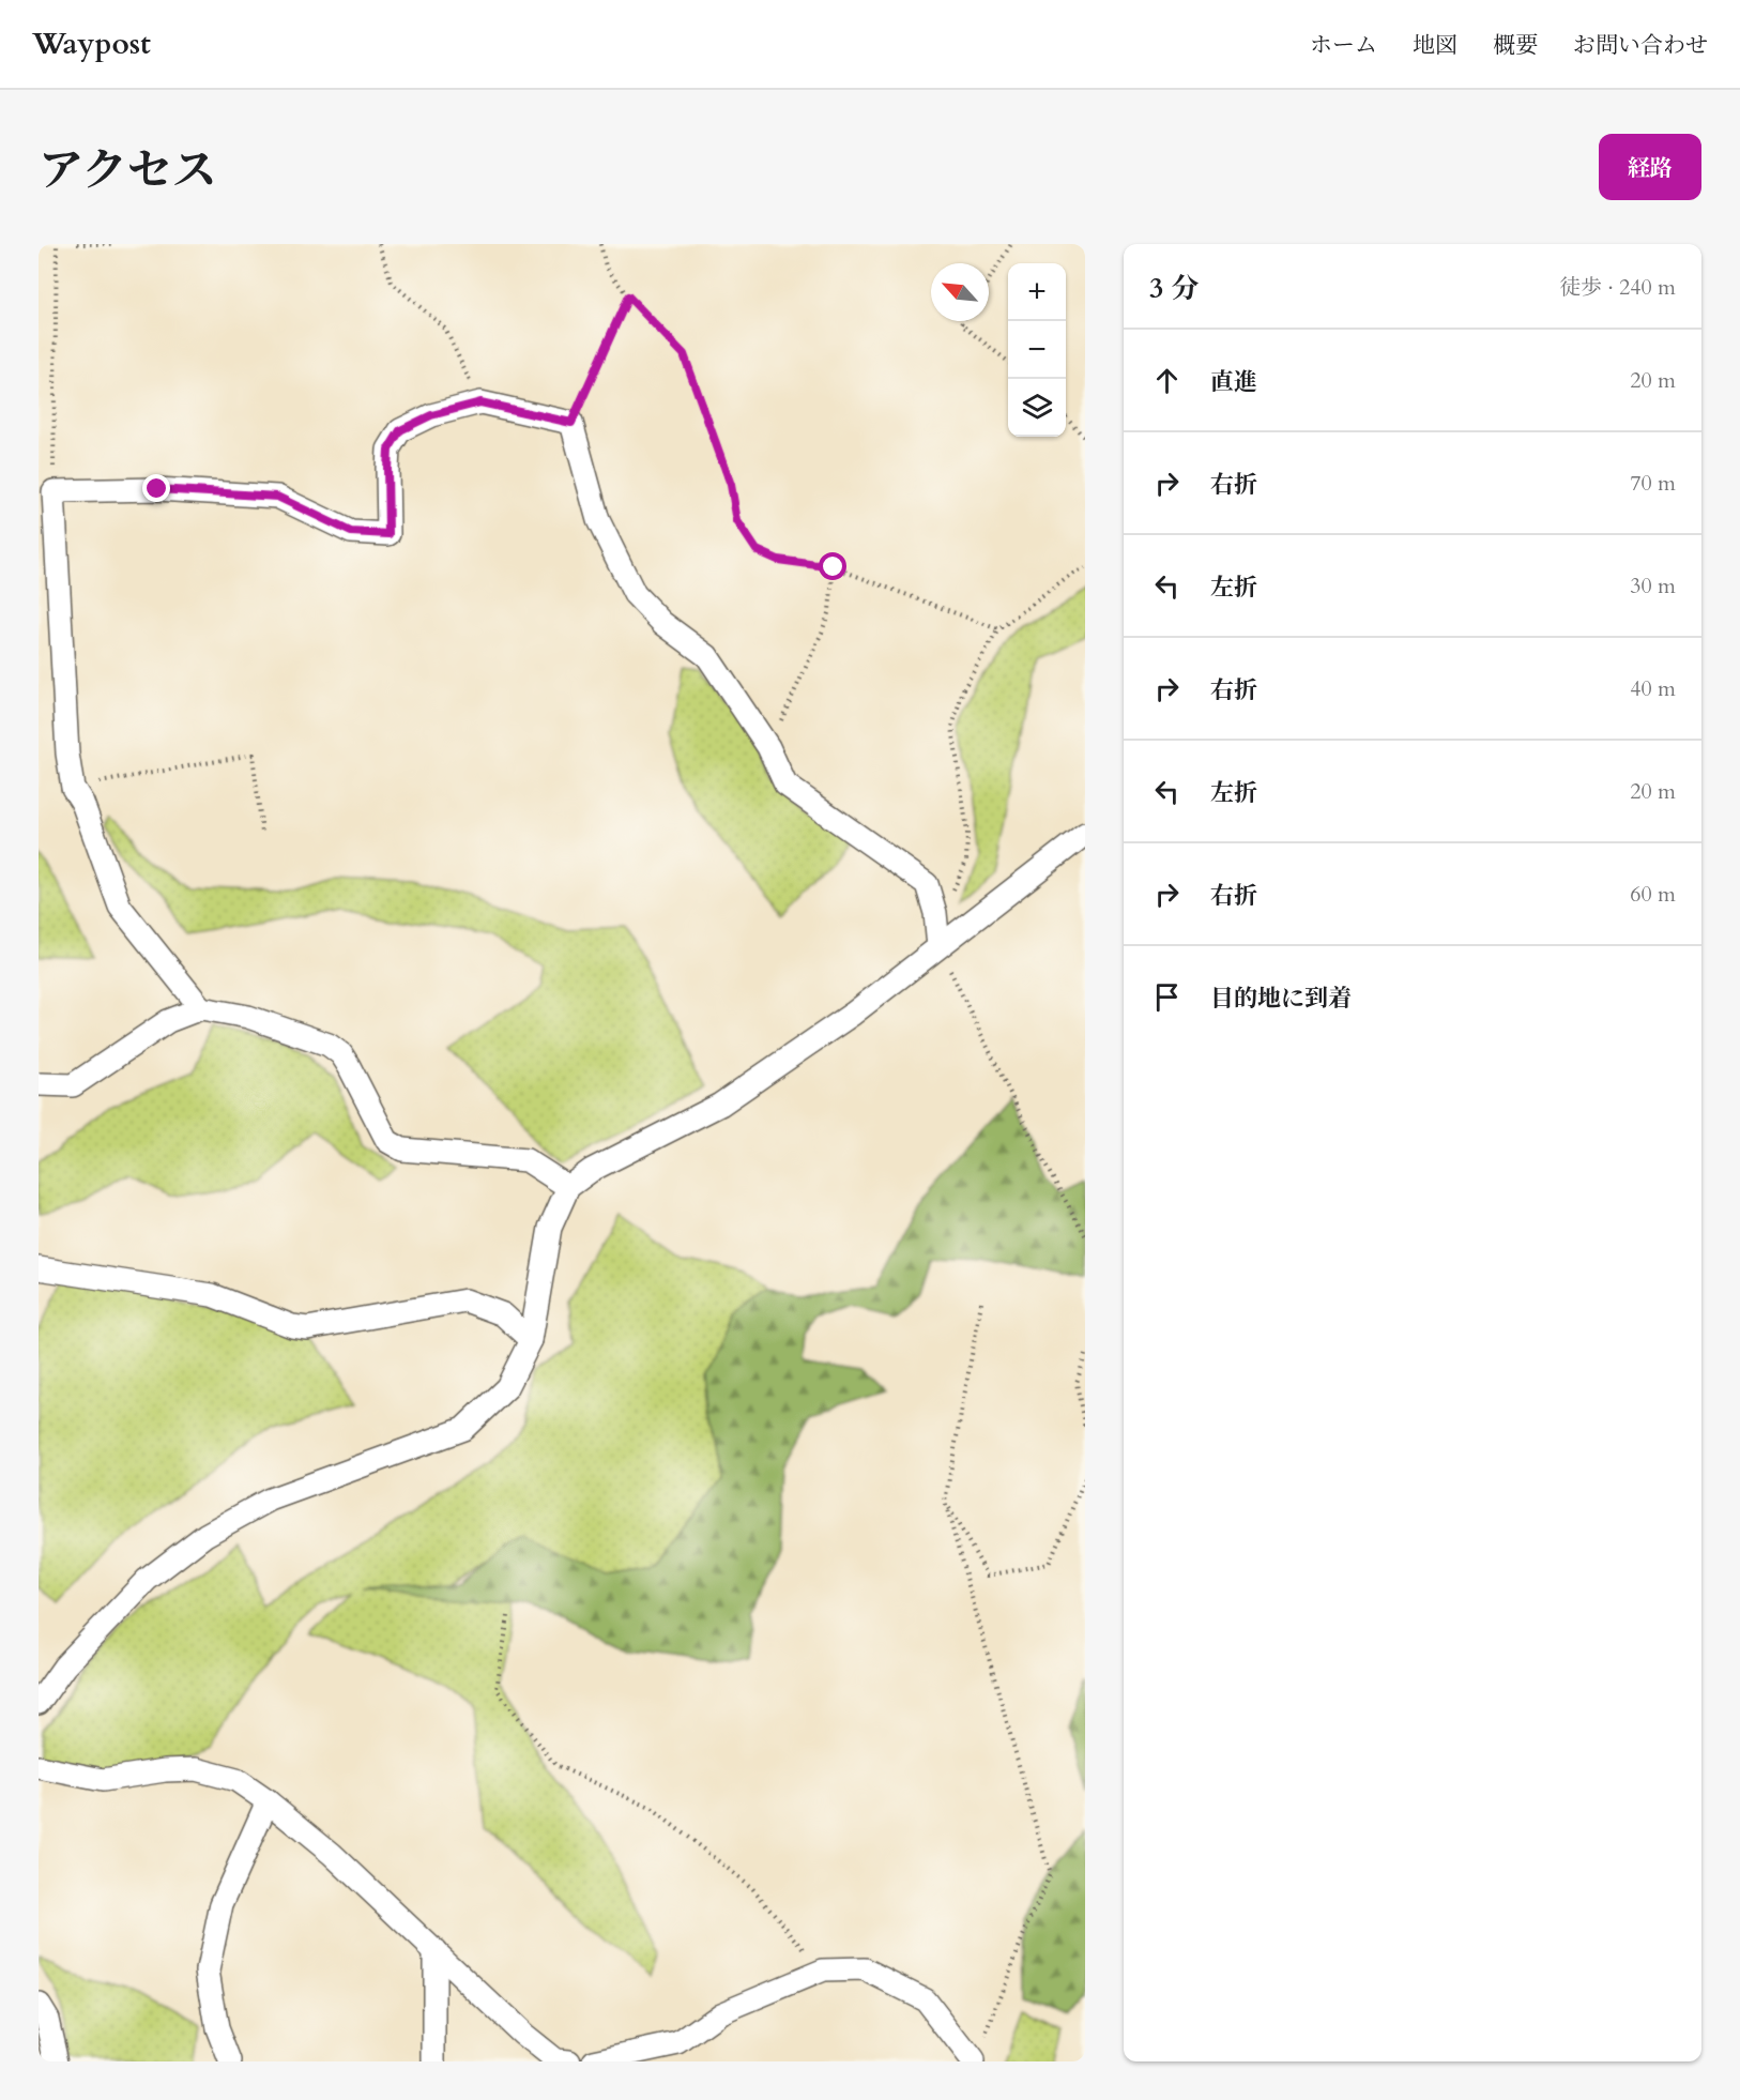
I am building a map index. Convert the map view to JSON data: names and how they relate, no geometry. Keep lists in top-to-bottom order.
{
  "north": "top left",
  "page": {
    "header": "Waypost",
    "nav": [
      "ホーム",
      "地図",
      "概要",
      "お問い合わせ"
    ],
    "title": "アクセス",
    "buttons": "経路",
    "heading": ["3 分", "徒歩 · 240 m"],
    "map_buttons": ["+", "−"],
    "list": [
      ["直進", "20 m"],
      ["右折", "70 m"],
      ["左折", "30 m"],
      ["右折", "40 m"],
      ["左折", "20 m"],
      ["右折", "60 m"],
      "目的地に到着"
    ]
  }
}
